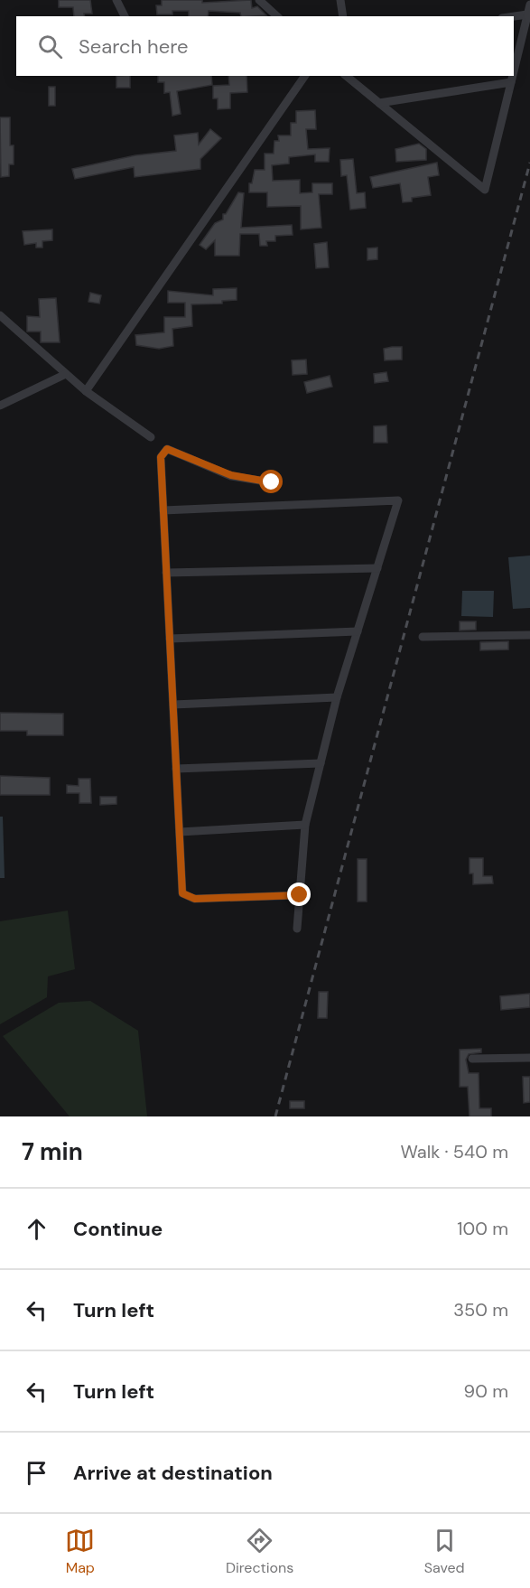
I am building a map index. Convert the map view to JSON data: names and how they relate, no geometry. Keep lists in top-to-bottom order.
{
  "page": {
    "search": "Search here",
    "heading": ["7 min", "Walk · 540 m"],
    "list": [
      ["Continue", "100 m"],
      ["Turn left", "350 m"],
      ["Turn left", "90 m"],
      "Arrive at destination"
    ],
    "nav": ["Map", "Directions", "Saved"]
  }
}
